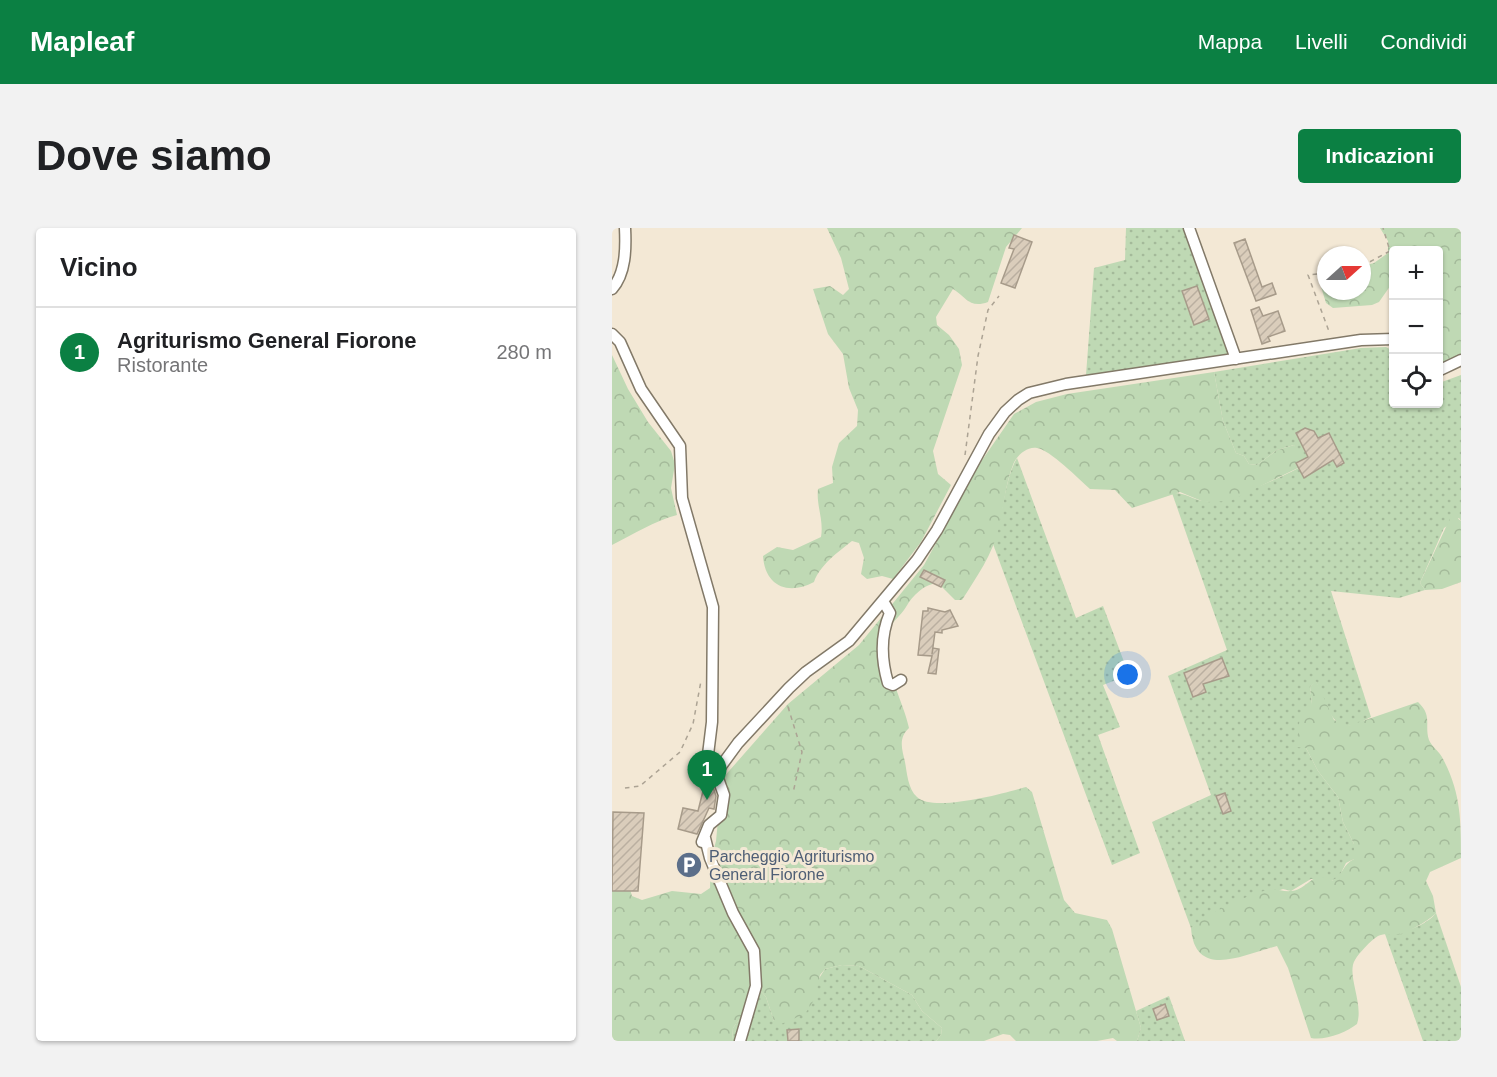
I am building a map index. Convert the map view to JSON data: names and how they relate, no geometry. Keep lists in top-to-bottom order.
{
  "places": {
    "parking": ["Parcheggio Agriturismo General Fiorone"]
  },
  "north": "right",
  "page": {
    "header": "Mapleaf",
    "nav": ["Mappa", "Livelli", "Condividi"],
    "buttons": "Indicazioni",
    "title": "Dove siamo",
    "heading": "Vicino",
    "map_buttons": ["+", "−"],
    "list": [
      {
        "mark": "1",
        "name": "Agriturismo General Fiorone",
        "note": "Ristorante",
        "value": "280 m"
      }
    ],
    "pins": "1"
  }
}
